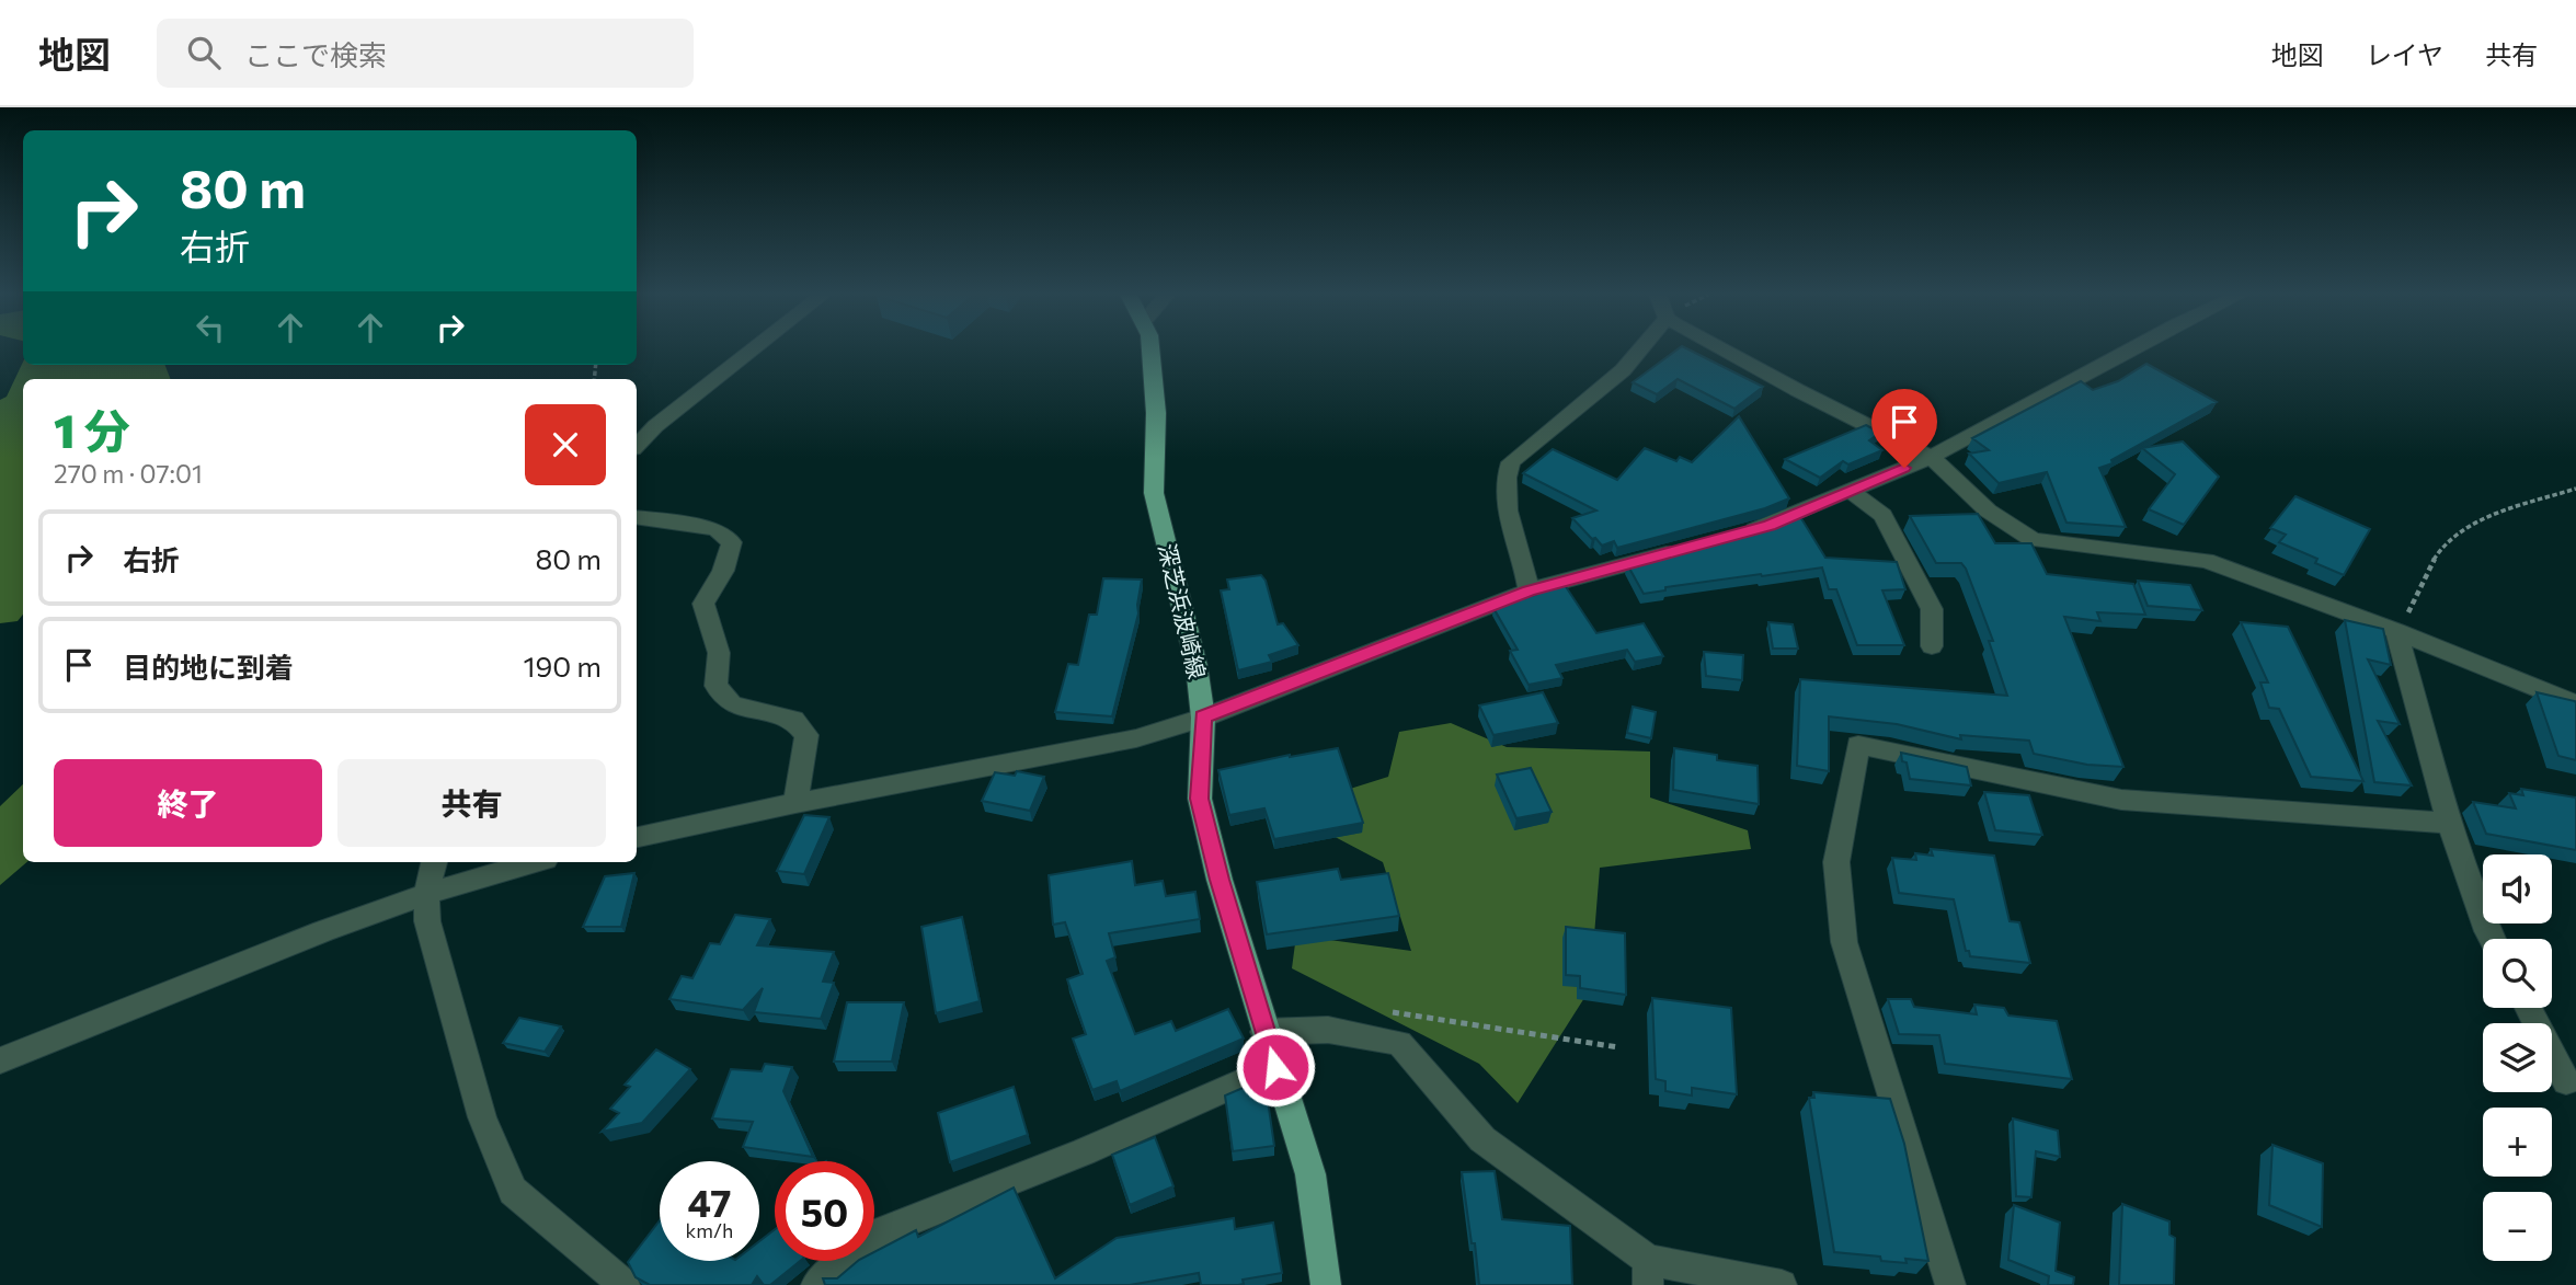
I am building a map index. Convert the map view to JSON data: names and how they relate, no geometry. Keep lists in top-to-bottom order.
{
  "streets": {
    "main road": ["深芝浜波崎線"]
  },
  "page": {
    "header": "地図",
    "search": "ここで検索",
    "nav": ["地図", "レイヤ", "共有"],
    "turn": ["80 m", "右折"],
    "heading": ["1 分", "270 m · 07:01"],
    "list": [
      {
        "name": "右折",
        "value": "80 m"
      },
      {
        "name": "目的地に到着",
        "value": "190 m"
      }
    ],
    "buttons": ["終了", "共有"],
    "map_buttons": ["+", "−"],
    "speed": "47 km/h",
    "limit": "50"
  }
}
